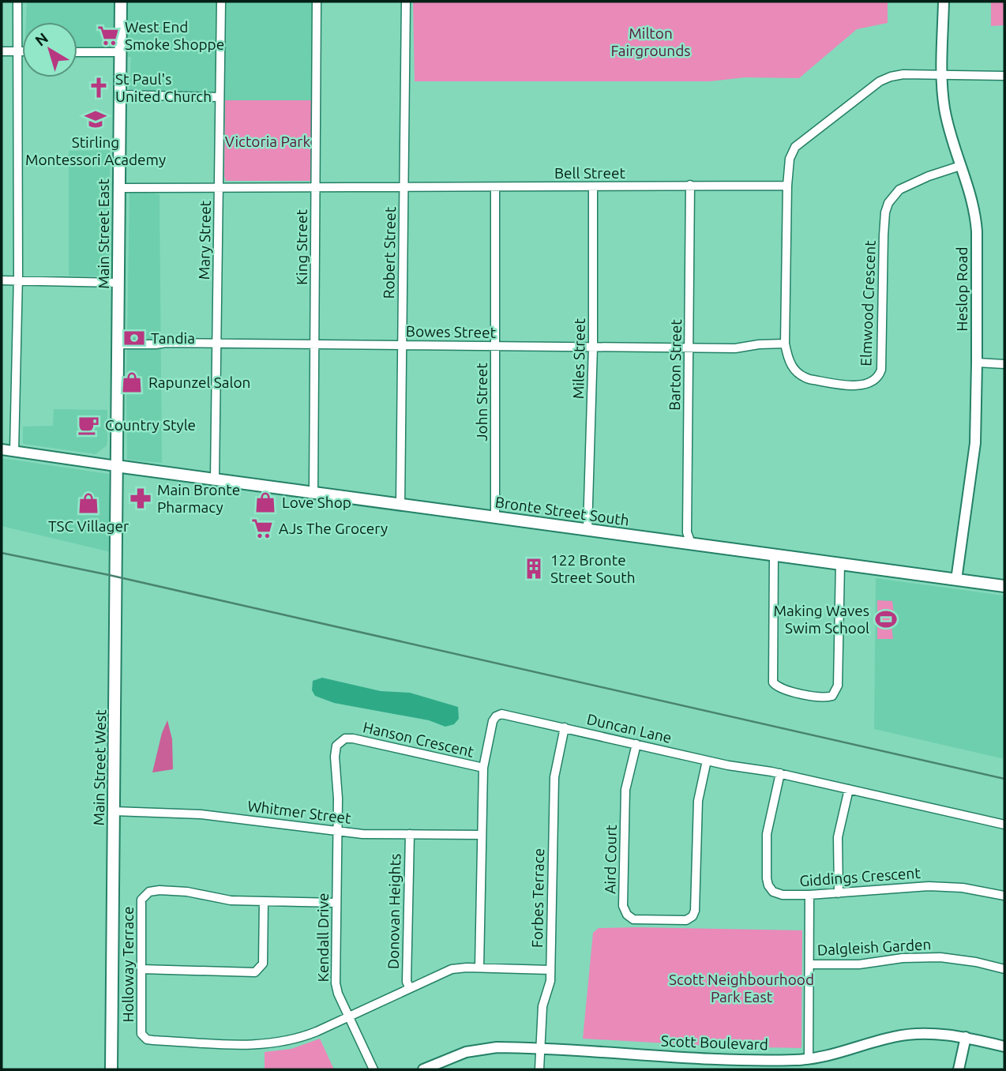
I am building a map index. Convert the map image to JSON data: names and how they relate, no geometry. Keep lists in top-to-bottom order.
{
  "streets": {
    "main road": ["Main Street East", "Bronte Street South", "Main Street West"],
    "street": [
      "Bell Street",
      "Mary Street",
      "King Street",
      "Robert Street",
      "Heslop Road",
      "Elmwood Crescent",
      "Bowes Street",
      "Miles Street",
      "Barton Street",
      "John Street",
      "Duncan Lane",
      "Hanson Crescent",
      "Whitmer Street",
      "Aird Court",
      "Giddings Crescent",
      "Forbes Terrace",
      "Donovan Heights",
      "Kendall Drive",
      "Dalgleish Garden",
      "Holloway Terrace",
      "Scott Boulevard"
    ]
  },
  "crossings": [
    ["Bell Street", "Main Street East"],
    ["Bell Street", "Mary Street"],
    ["Bell Street", "King Street"],
    ["Bell Street", "Robert Street"],
    ["Bell Street", "Elmwood Crescent"],
    ["Bell Street", "Miles Street"],
    ["Bell Street", "Barton Street"],
    ["Bell Street", "John Street"],
    ["Main Street East", "Bowes Street"],
    ["Main Street East", "Bronte Street South"],
    ["Main Street East", "Main Street West"],
    ["Mary Street", "Bowes Street"],
    ["Mary Street", "Bronte Street South"],
    ["King Street", "Bowes Street"],
    ["King Street", "Bronte Street South"],
    ["Robert Street", "Bowes Street"],
    ["Robert Street", "Bronte Street South"],
    ["Heslop Road", "Elmwood Crescent"],
    ["Heslop Road", "Bronte Street South"],
    ["Elmwood Crescent", "Bowes Street"],
    ["Bowes Street", "Miles Street"],
    ["Bowes Street", "Barton Street"],
    ["Bowes Street", "John Street"],
    ["Miles Street", "Bronte Street South"],
    ["Barton Street", "Bronte Street South"],
    ["John Street", "Bronte Street South"],
    ["Bronte Street South", "Main Street West"],
    ["Duncan Lane", "Hanson Crescent"],
    ["Duncan Lane", "Whitmer Street"],
    ["Duncan Lane", "Aird Court"],
    ["Duncan Lane", "Giddings Crescent"],
    ["Duncan Lane", "Forbes Terrace"],
    ["Duncan Lane", "Holloway Terrace"],
    ["Hanson Crescent", "Whitmer Street"],
    ["Hanson Crescent", "Kendall Drive"],
    ["Main Street West", "Whitmer Street"],
    ["Whitmer Street", "Donovan Heights"],
    ["Whitmer Street", "Kendall Drive"],
    ["Forbes Terrace", "Holloway Terrace"],
    ["Forbes Terrace", "Scott Boulevard"],
    ["Donovan Heights", "Holloway Terrace"],
    ["Kendall Drive", "Holloway Terrace"]
  ],
  "parks": ["Milton Fairgrounds", "Victoria Park", "Scott Neighbourhood Park East"],
  "places": {
    "supermarket": ["West End Smoke Shoppe", "AJs The Grocery"],
    "church": ["St Paul's United Church"],
    "school or university": ["Stirling Montessori Academy"],
    "bank": ["Tandia"],
    "shop": ["Rapunzel Salon", "Love Shop", "TSC Villager"],
    "cafe": ["Country Style"],
    "pharmacy": ["Main Bronte Pharmacy"],
    "building": ["122 Bronte Street South"],
    "sports": ["Making Waves Swim School"]
  },
  "north": "top left"
}
